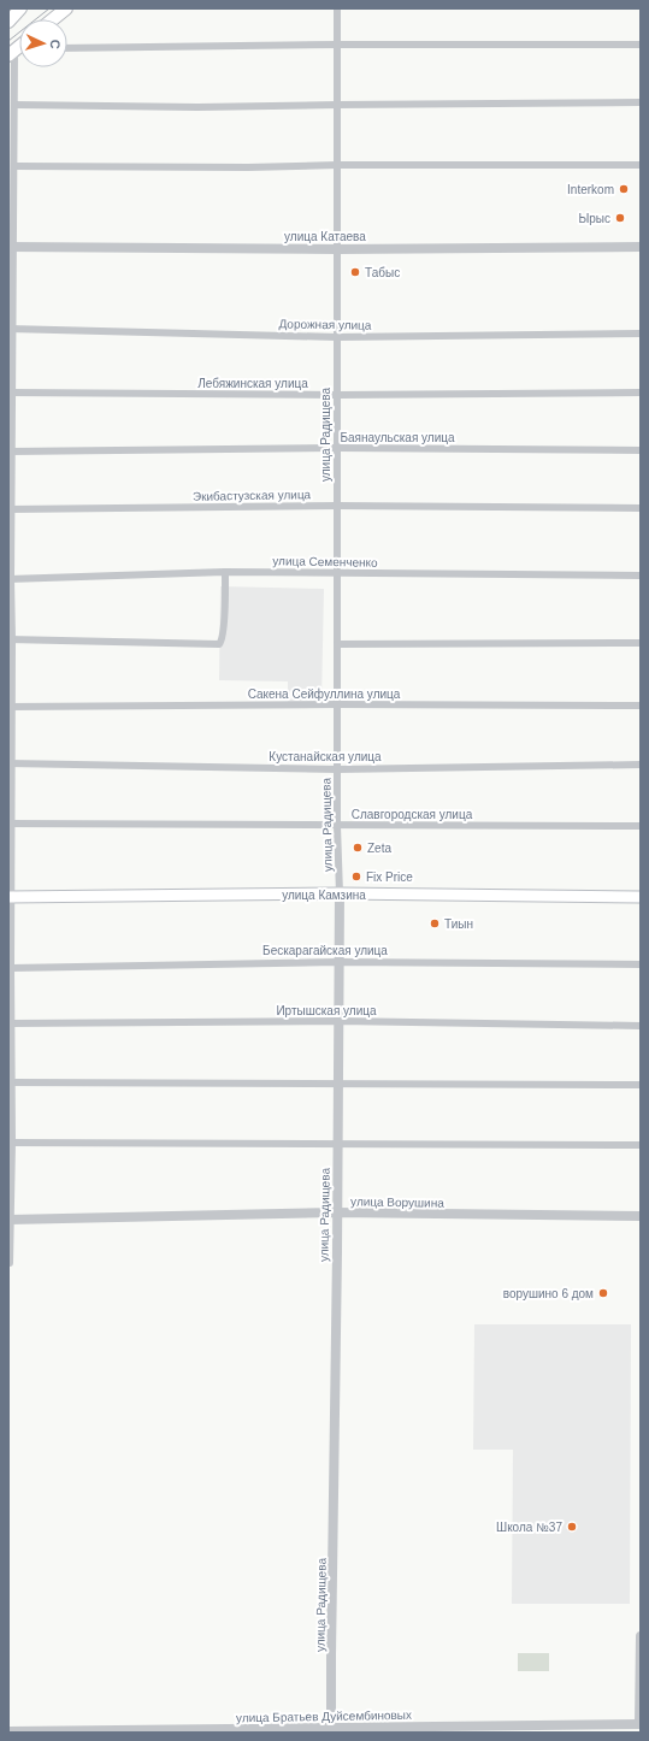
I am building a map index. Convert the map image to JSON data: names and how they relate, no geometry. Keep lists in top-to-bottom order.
{
  "streets": {
    "main road": ["улица Камзина"],
    "street": [
      "улица Катаева",
      "Дорожная улица",
      "Лебяжинская улица",
      "улица Радищева",
      "Баянаульская улица",
      "Экибастузская улица",
      "улица Семенченко",
      "Сакена Сейфуллина улица",
      "Кустанайская улица",
      "Славгородская улица",
      "Бескарагайская улица",
      "Иртышская улица",
      "улица Ворушина",
      "улица Братьев Дуйсембиновых"
    ]
  },
  "crossings": [
    ["улица Катаева", "улица Радищева"],
    ["Дорожная улица", "улица Радищева"],
    ["Лебяжинская улица", "улица Радищева"],
    ["улица Радищева", "Баянаульская улица"],
    ["улица Радищева", "Экибастузская улица"],
    ["улица Радищева", "улица Семенченко"],
    ["улица Радищева", "Сакена Сейфуллина улица"],
    ["улица Радищева", "Кустанайская улица"],
    ["улица Радищева", "Славгородская улица"],
    ["улица Радищева", "улица Камзина"],
    ["улица Радищева", "Бескарагайская улица"],
    ["улица Радищева", "Иртышская улица"],
    ["улица Радищева", "улица Ворушина"],
    ["улица Радищева", "улица Братьев Дуйсембиновых"]
  ],
  "places": [
    "Interkom",
    "Ырыс",
    "Табыс",
    "Zeta",
    "Fix Price",
    "Тиын",
    "ворушино 6 дом",
    "Школа №37"
  ],
  "north": "right"
}
